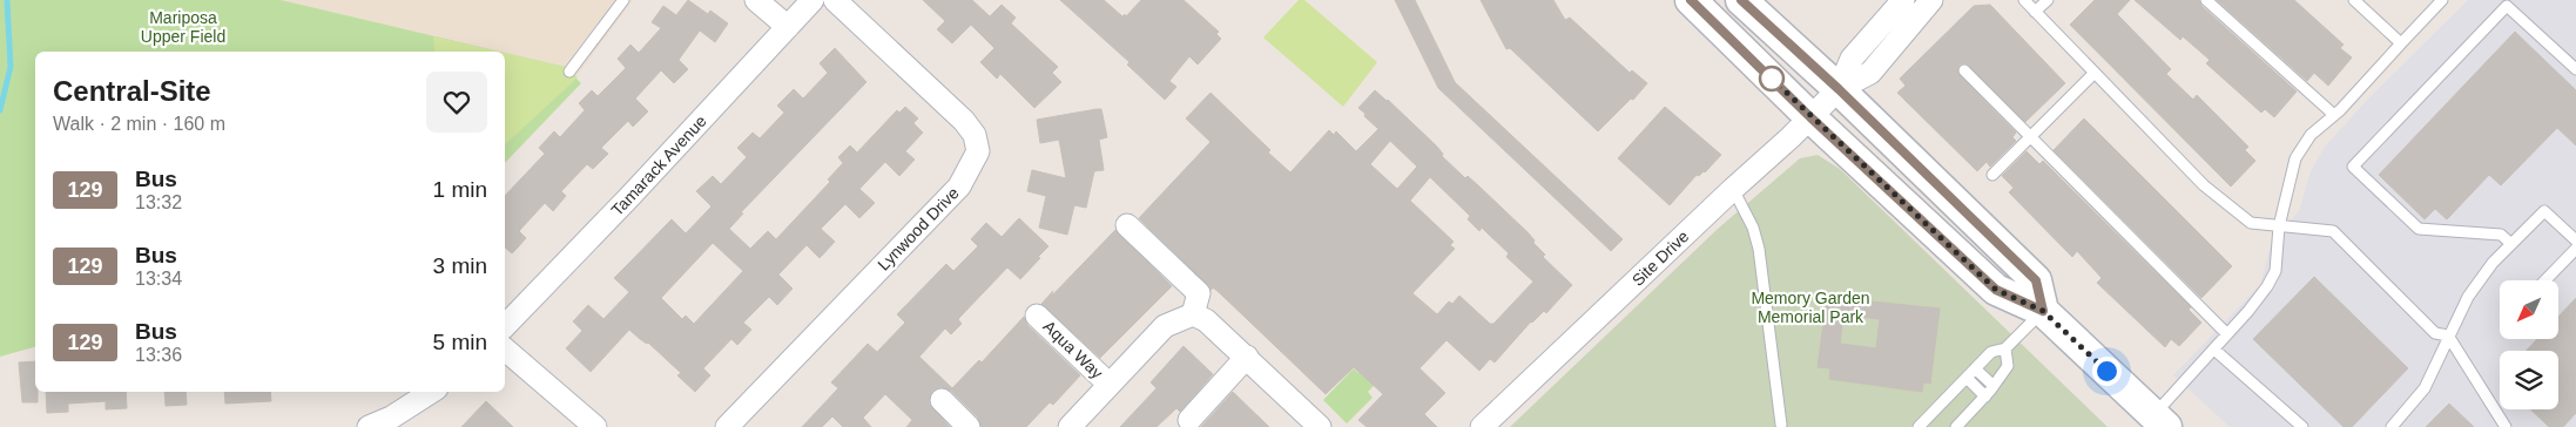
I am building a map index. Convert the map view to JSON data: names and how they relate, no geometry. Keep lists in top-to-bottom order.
{
  "streets": {
    "street": [
      "Tamarack Avenue",
      "Lynwood Drive",
      "Site Drive",
      "Aqua Way"
    ]
  },
  "parks": ["Mariposa Upper Field", "Memory Garden Memorial Park"],
  "lines": ["bus line 129"],
  "north": "bottom left",
  "page": {
    "heading": ["Central-Site", "Walk · 2 min · 160 m"],
    "list": [
      {
        "mark": "129",
        "name": "Bus",
        "note": "13:32",
        "value": "1 min"
      },
      {
        "mark": "129",
        "name": "Bus",
        "note": "13:34",
        "value": "3 min"
      },
      {
        "mark": "129",
        "name": "Bus",
        "note": "13:36",
        "value": "5 min"
      }
    ]
  }
}
